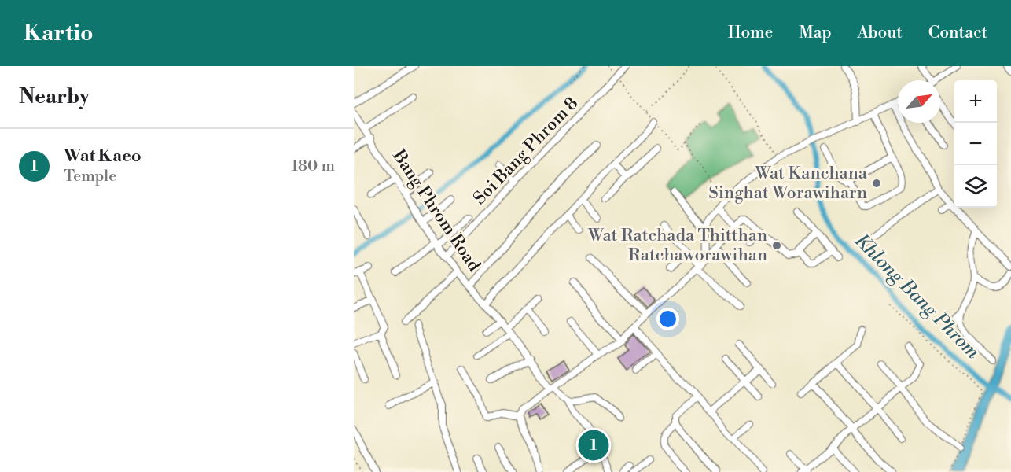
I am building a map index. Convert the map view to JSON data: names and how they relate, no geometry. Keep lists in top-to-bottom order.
{
  "streets": {
    "street": ["Soi Bang Phrom 8", "Bang Phrom Road"]
  },
  "crossings": [
    ["Soi Bang Phrom 8", "Bang Phrom Road"]
  ],
  "water": ["Khlong Bang Phrom"],
  "places": ["Wat Kanchana Singhat Worawiharn", "Wat Ratchada Thitthan Ratchaworawihan"],
  "north": "top right",
  "page": {
    "header": "Kartio",
    "nav": [
      "Home",
      "Map",
      "About",
      "Contact"
    ],
    "heading": "Nearby",
    "map_buttons": ["+", "−"],
    "list": [
      {
        "mark": "1",
        "name": "Wat Kaeo",
        "note": "Temple",
        "value": "180 m"
      }
    ],
    "pins": "1"
  }
}
